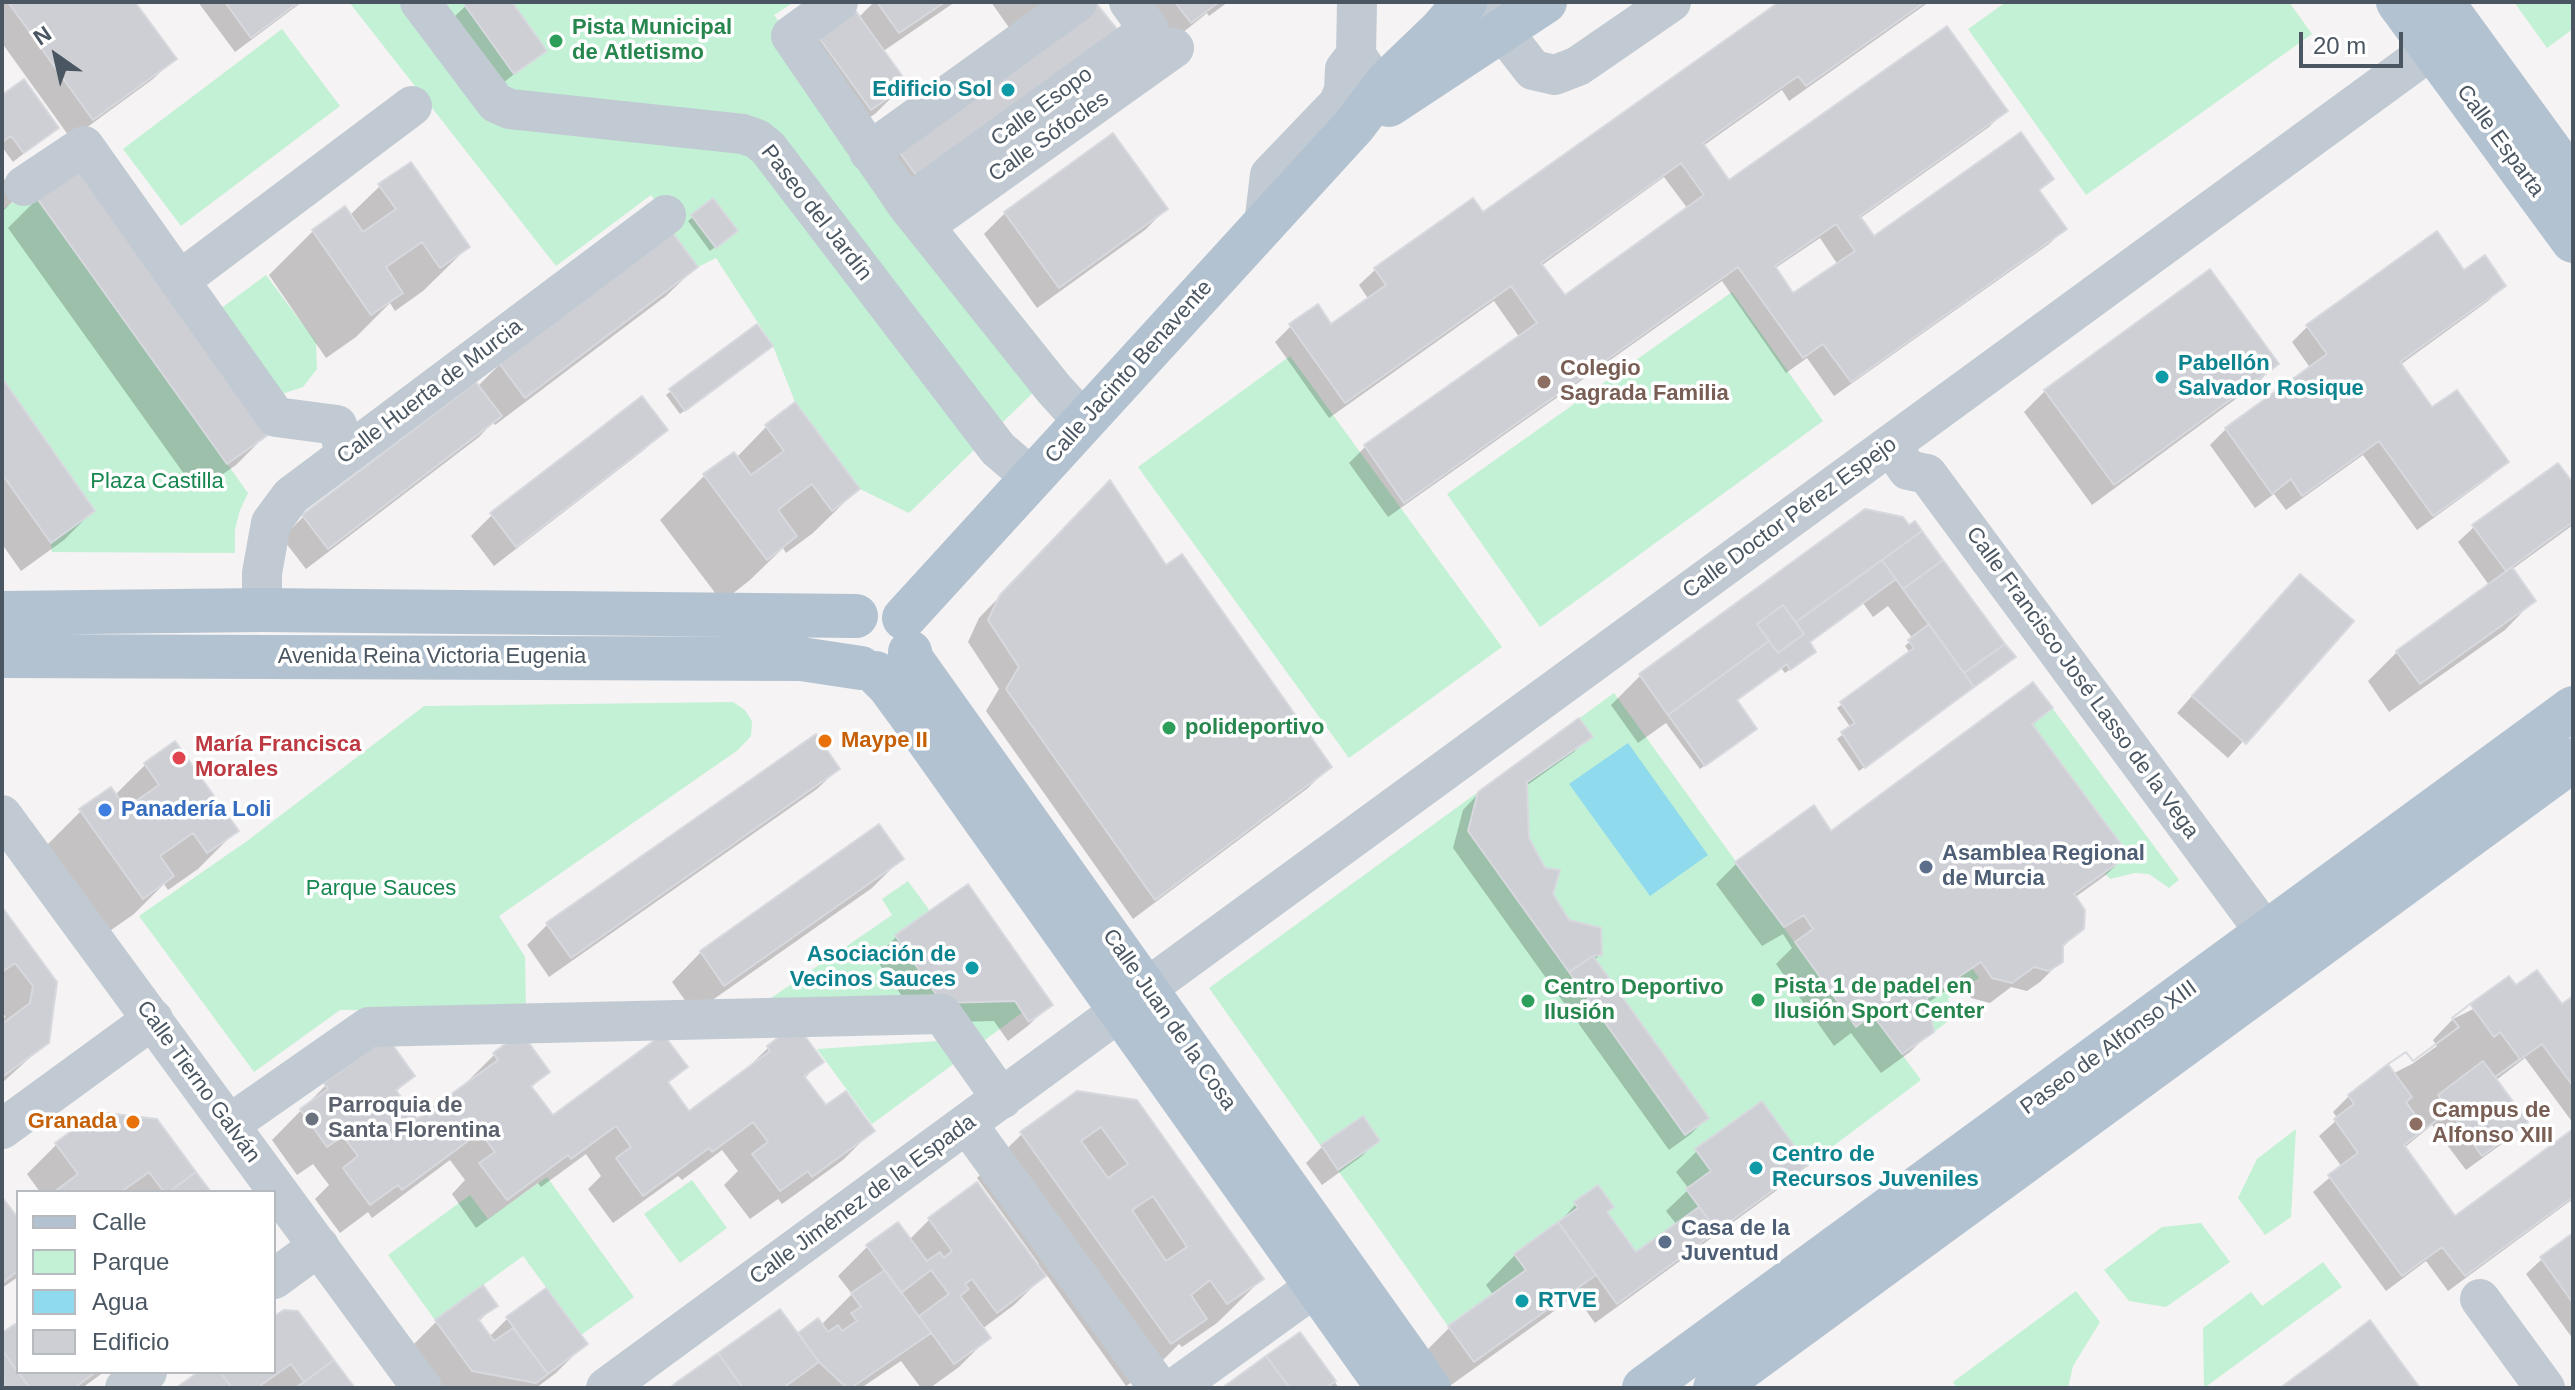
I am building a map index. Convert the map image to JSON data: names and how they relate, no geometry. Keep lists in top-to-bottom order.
{
  "streets": {
    "main road": [
      "Calle Esparta",
      "Calle Jacinto Benavente",
      "Avenida Reina Victoria Eugenia",
      "Calle Juan de la Cosa",
      "Paseo de Alfonso XIII"
    ],
    "street": [
      "Calle Esopo",
      "Calle Sófocles",
      "Paseo del Jardín",
      "Calle Huerta de Murcia",
      "Calle Doctor Pérez Espejo",
      "Calle Francisco José Lasso de la Vega",
      "Calle Tierno Galván",
      "Calle Jiménez de la Espada"
    ]
  },
  "crossings": [
    ["Calle Esopo", "Calle Sófocles"],
    ["Calle Esparta", "Calle Doctor Pérez Espejo"],
    ["Paseo del Jardín", "Calle Jacinto Benavente"],
    ["Calle Jacinto Benavente", "Avenida Reina Victoria Eugenia"],
    ["Calle Jacinto Benavente", "Calle Juan de la Cosa"],
    ["Calle Huerta de Murcia", "Avenida Reina Victoria Eugenia"],
    ["Calle Doctor Pérez Espejo", "Calle Francisco José Lasso de la Vega"],
    ["Calle Doctor Pérez Espejo", "Calle Juan de la Cosa"],
    ["Calle Doctor Pérez Espejo", "Calle Jiménez de la Espada"],
    ["Avenida Reina Victoria Eugenia", "Calle Juan de la Cosa"],
    ["Calle Francisco José Lasso de la Vega", "Paseo de Alfonso XIII"],
    ["Calle Juan de la Cosa", "Calle Jiménez de la Espada"]
  ],
  "parks": ["Plaza Castilla", "Parque Sauces"],
  "places": [
    "Pista Municipal de Atletismo",
    "Edificio Sol",
    "Pabellón Salvador Rosique",
    "Colegio Sagrada Familia",
    "polideportivo",
    "Maype II",
    "María Francisca Morales",
    "Panadería Loli",
    "Asamblea Regional de Murcia",
    "Asociación de Vecinos Sauces",
    "Pista 1 de padel en Ilusión Sport Center",
    "Centro Deportivo Ilusión",
    "Parroquia de Santa Florentina",
    "Granada",
    "Campus de Alfonso XIII",
    "Centro de Recursos Juveniles",
    "Casa de la Juventud",
    "RTVE"
  ],
  "legend": [
    "Calle",
    "Parque",
    "Agua",
    "Edificio"
  ],
  "scale_bar": "20 m",
  "north": "top left"
}
